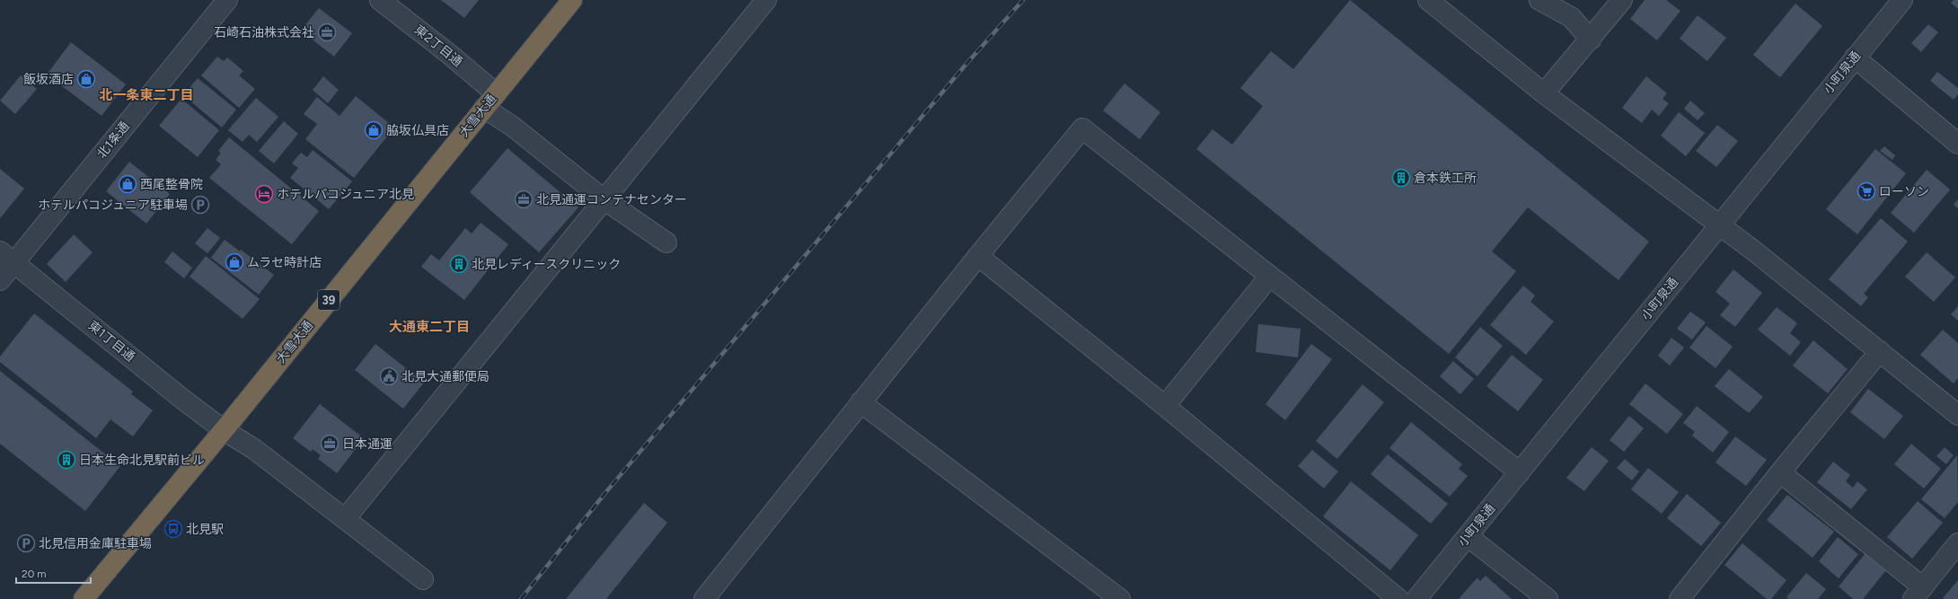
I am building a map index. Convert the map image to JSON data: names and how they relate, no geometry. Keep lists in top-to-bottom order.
{
  "streets": {
    "highway": ["大雪大通", "39"],
    "street": [
      "東2丁目通",
      "小町泉通",
      "北1条通",
      "東1丁目通"
    ]
  },
  "crossings": [
    ["東2丁目通", "大雪大通"],
    ["大雪大通", "東1丁目通"],
    ["北1条通", "東1丁目通"]
  ],
  "districts": ["北一条東二丁目", "大通東二丁目"],
  "places": {
    "office": ["石崎石油株式会社", "北見通運コンテナセンター", "日本通運"],
    "shop": [
      "飯坂酒店",
      "脇坂仏具店",
      "西尾整骨院",
      "ムラセ時計店"
    ],
    "building": ["倉本鉄工所", "北見レディースクリニック", "日本生命北見駅前ビル"],
    "supermarket": ["ローソン"],
    "hotel": ["ホテルパコジュニア北見"],
    "parking": ["ホテルパコジュニア駐車場", "北見信用金庫駐車場"],
    "public building": ["北見大通郵便局"],
    "bus stop": ["北見駅"]
  },
  "scale_bar": "20 m"
}
